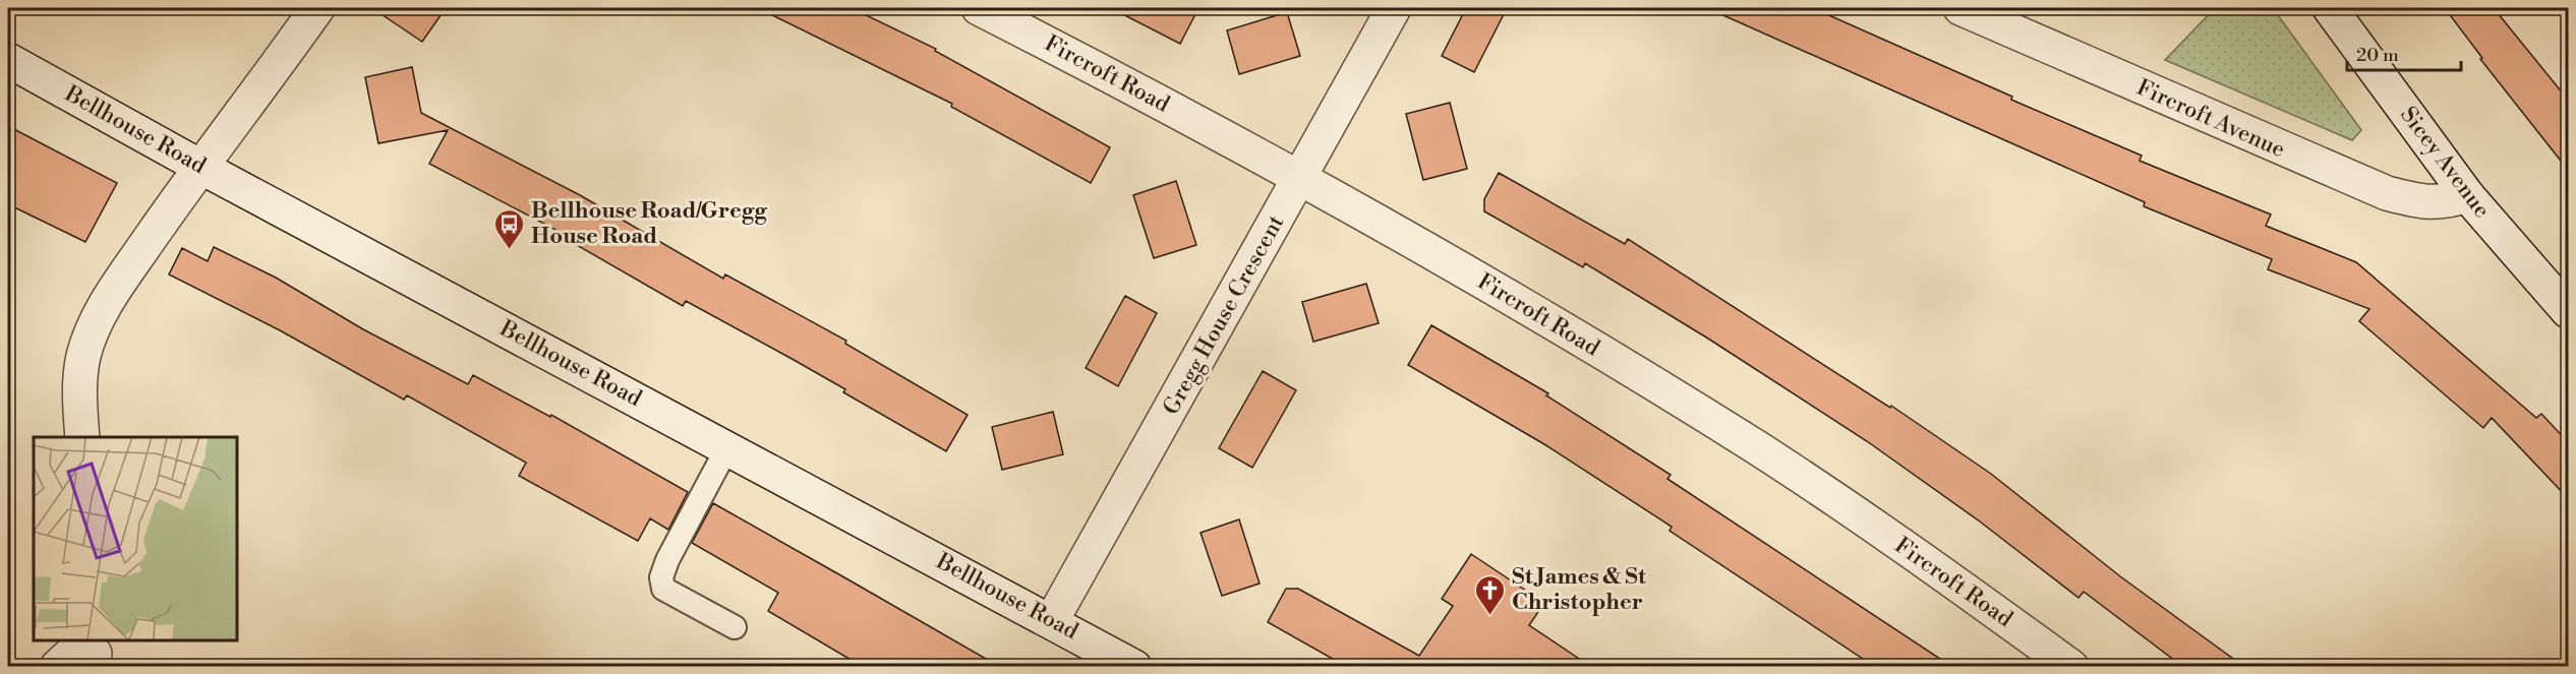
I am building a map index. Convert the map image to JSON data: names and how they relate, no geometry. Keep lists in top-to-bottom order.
{
  "streets": {
    "street": [
      "Fircroft Road",
      "Fircroft Avenue",
      "Bellhouse Road",
      "Sicey Avenue",
      "Gregg House Crescent"
    ]
  },
  "crossings": [
    ["Fircroft Road", "Gregg House Crescent"],
    ["Fircroft Avenue", "Sicey Avenue"],
    ["Bellhouse Road", "Gregg House Crescent"]
  ],
  "places": {
    "bus stop": ["Bellhouse Road/Gregg House Road"],
    "church": ["St James & St Christopher"]
  },
  "scale_bar": "20 m"
}
